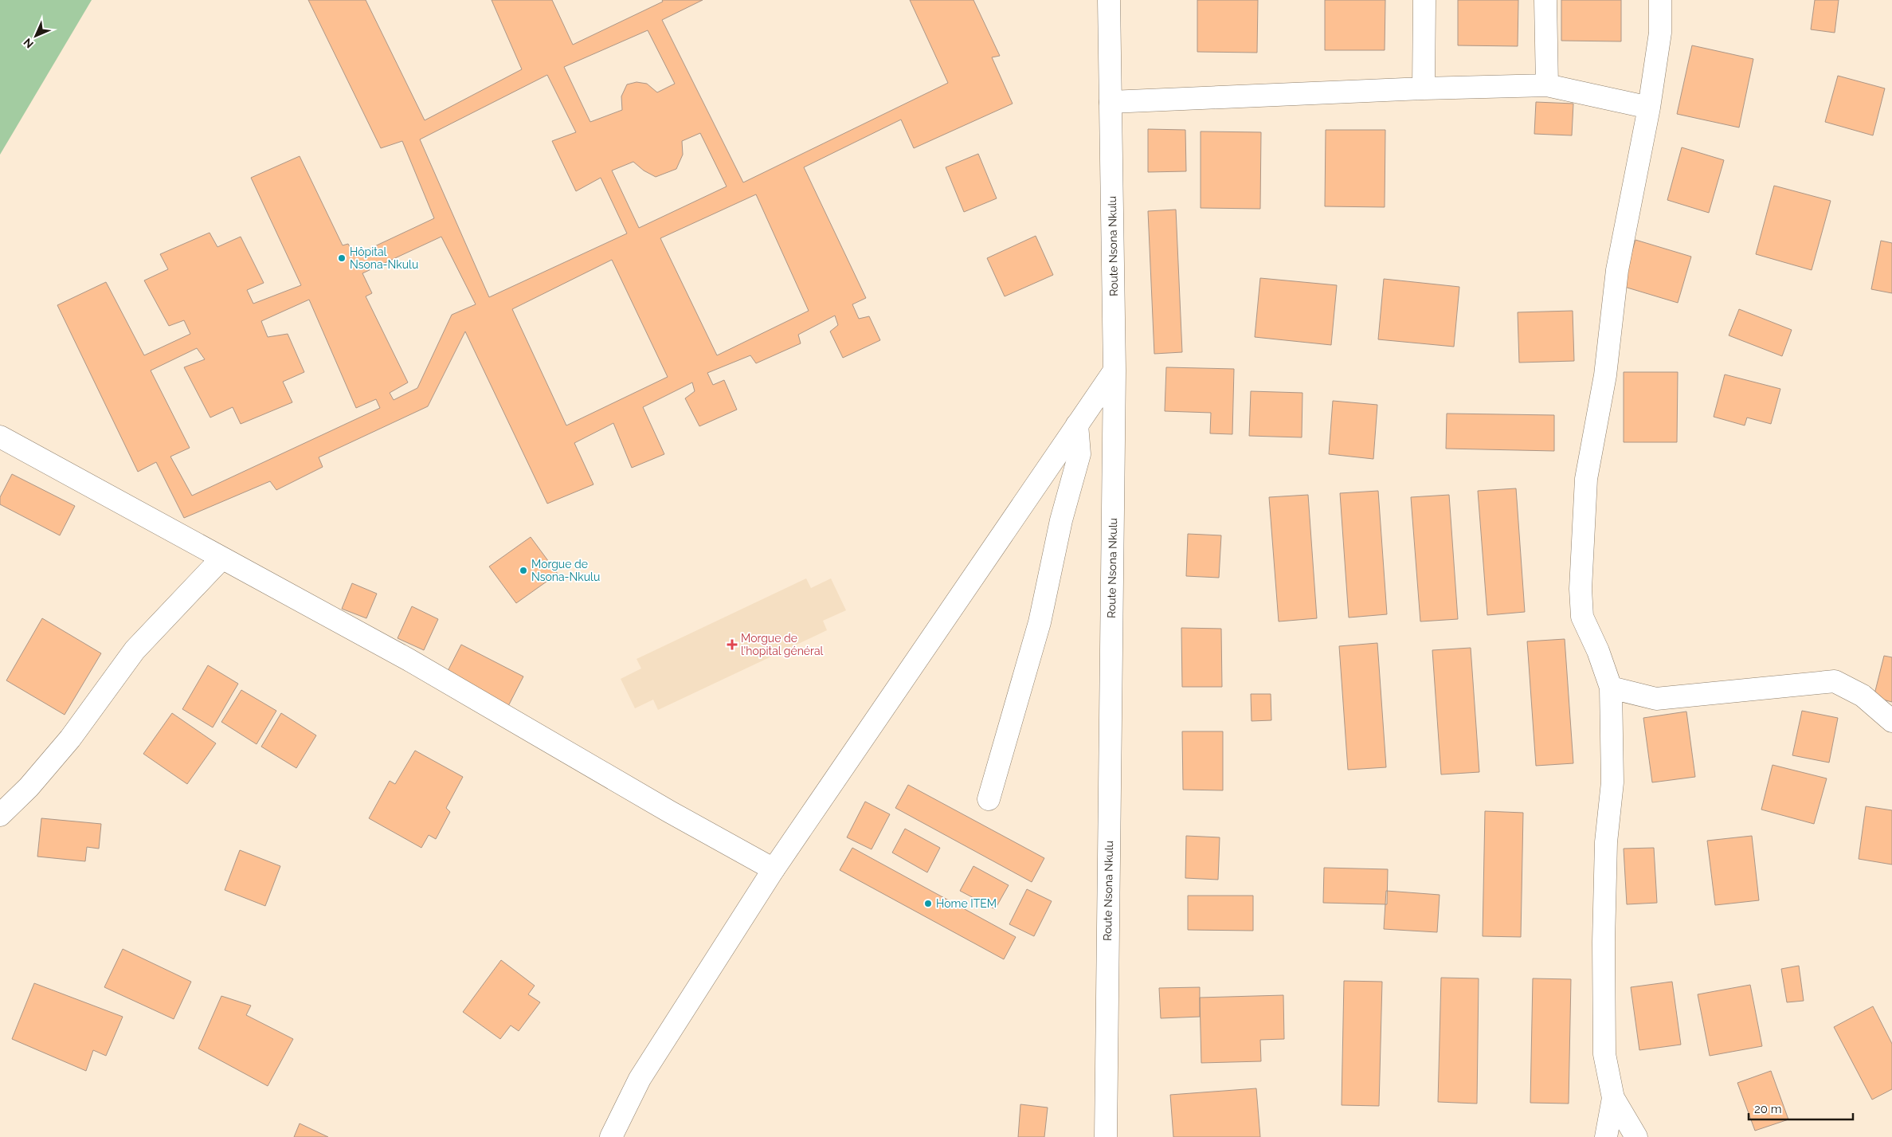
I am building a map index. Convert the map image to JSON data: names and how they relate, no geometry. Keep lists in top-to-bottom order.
{
  "streets": {
    "street": ["Route Nsona Nkulu"]
  },
  "places": {
    "other": ["Hôpital Nsona-Nkulu", "Morgue de Nsona-Nkulu", "Home ITEM"],
    "health": ["Morgue de l'hopital général"]
  },
  "scale_bar": "20 m",
  "north": "bottom left"
}
